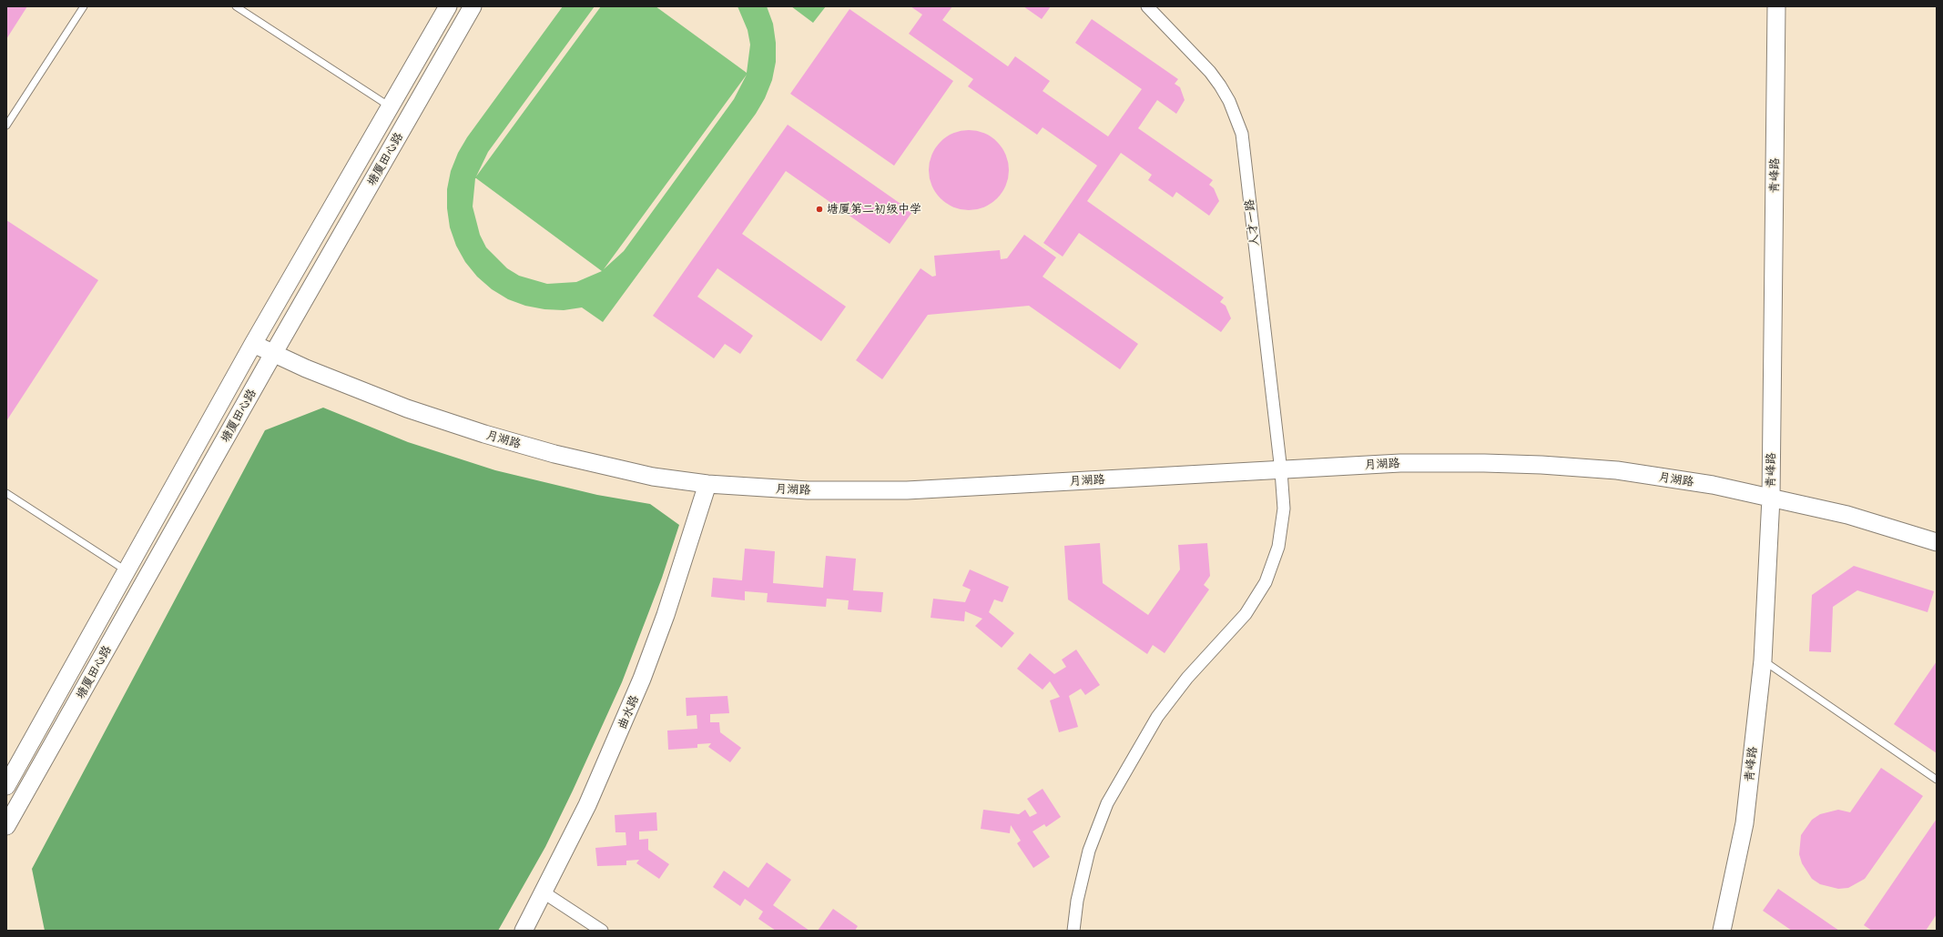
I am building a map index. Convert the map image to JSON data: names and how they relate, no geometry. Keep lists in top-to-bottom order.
{
  "streets": {
    "street": [
      "塘厦田心路",
      "青峰路",
      "人才一路",
      "月湖路",
      "曲水路"
    ]
  },
  "crossings": [
    ["塘厦田心路", "月湖路"],
    ["青峰路", "月湖路"],
    ["人才一路", "月湖路"],
    ["月湖路", "曲水路"]
  ],
  "places": ["塘厦第二初级中学"]
}
